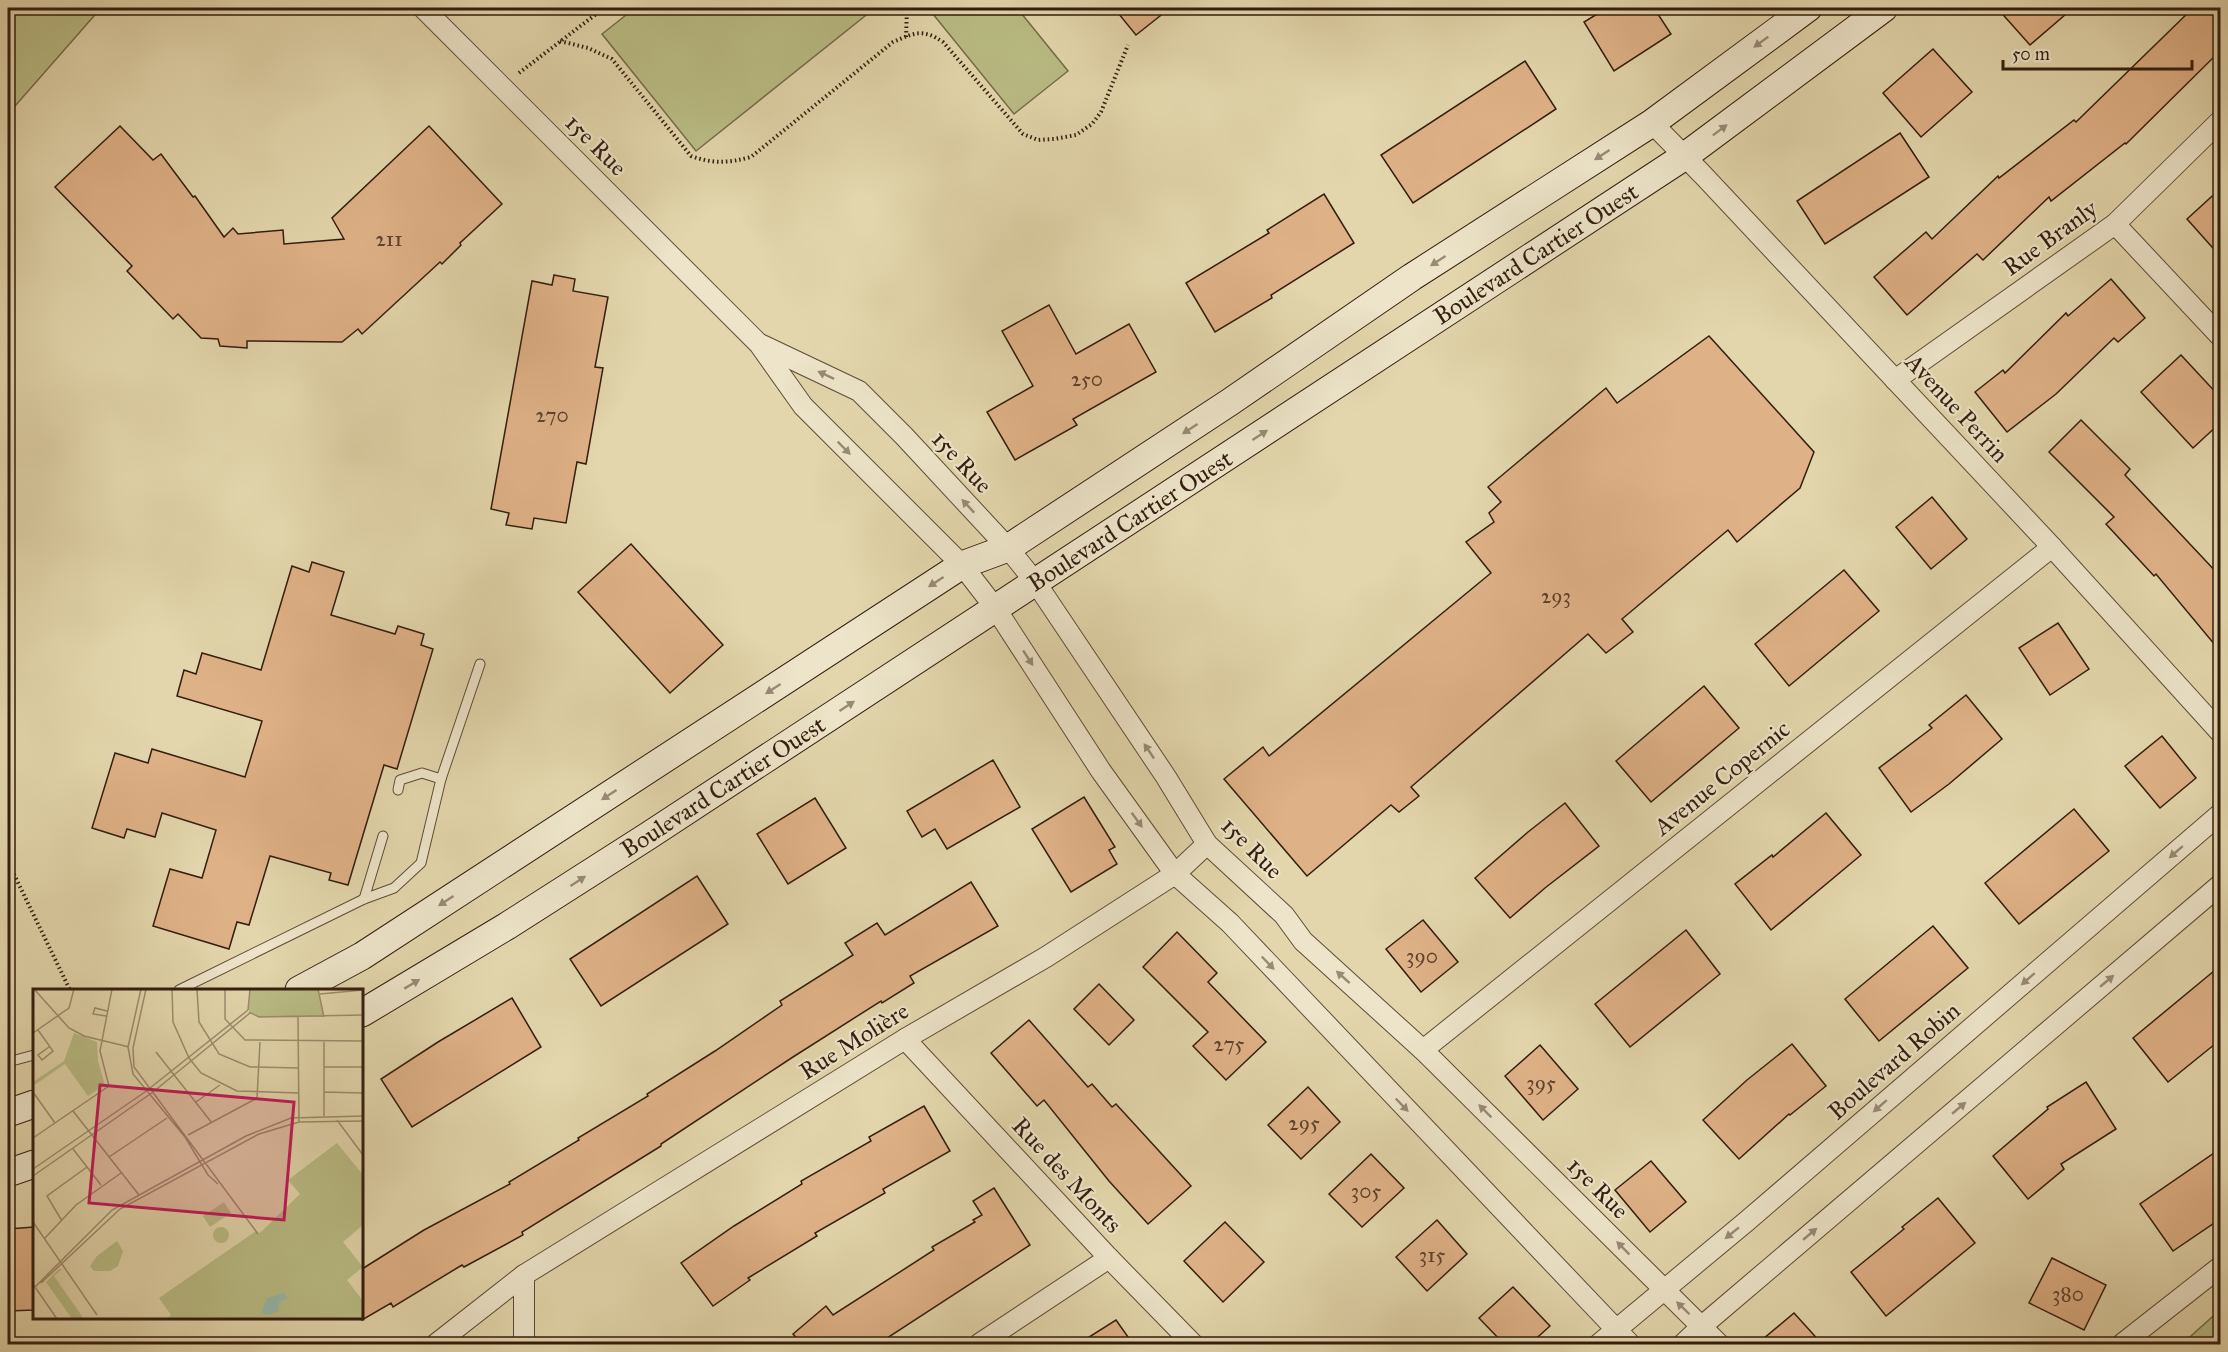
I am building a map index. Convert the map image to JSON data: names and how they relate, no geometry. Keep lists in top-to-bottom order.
{
  "streets": {
    "street": [
      "15e Rue",
      "Rue Branly",
      "Boulevard Cartier Ouest",
      "Avenue Perrin",
      "Avenue Copernic",
      "Rue Molière",
      "Boulevard Robin",
      "Rue des Monts"
    ]
  },
  "crossings": [
    ["15e Rue", "Boulevard Cartier Ouest"],
    ["15e Rue", "Avenue Copernic"],
    ["15e Rue", "Rue Molière"],
    ["15e Rue", "Boulevard Robin"],
    ["Rue Branly", "Avenue Perrin"],
    ["Boulevard Cartier Ouest", "Avenue Perrin"],
    ["Avenue Perrin", "Avenue Copernic"],
    ["Rue Molière", "Rue des Monts"]
  ],
  "house_numbers": [
    "211",
    "250",
    "270",
    "293",
    "390",
    "275",
    "395",
    "295",
    "305",
    "315",
    "380"
  ],
  "scale_bar": "50 m"
}
